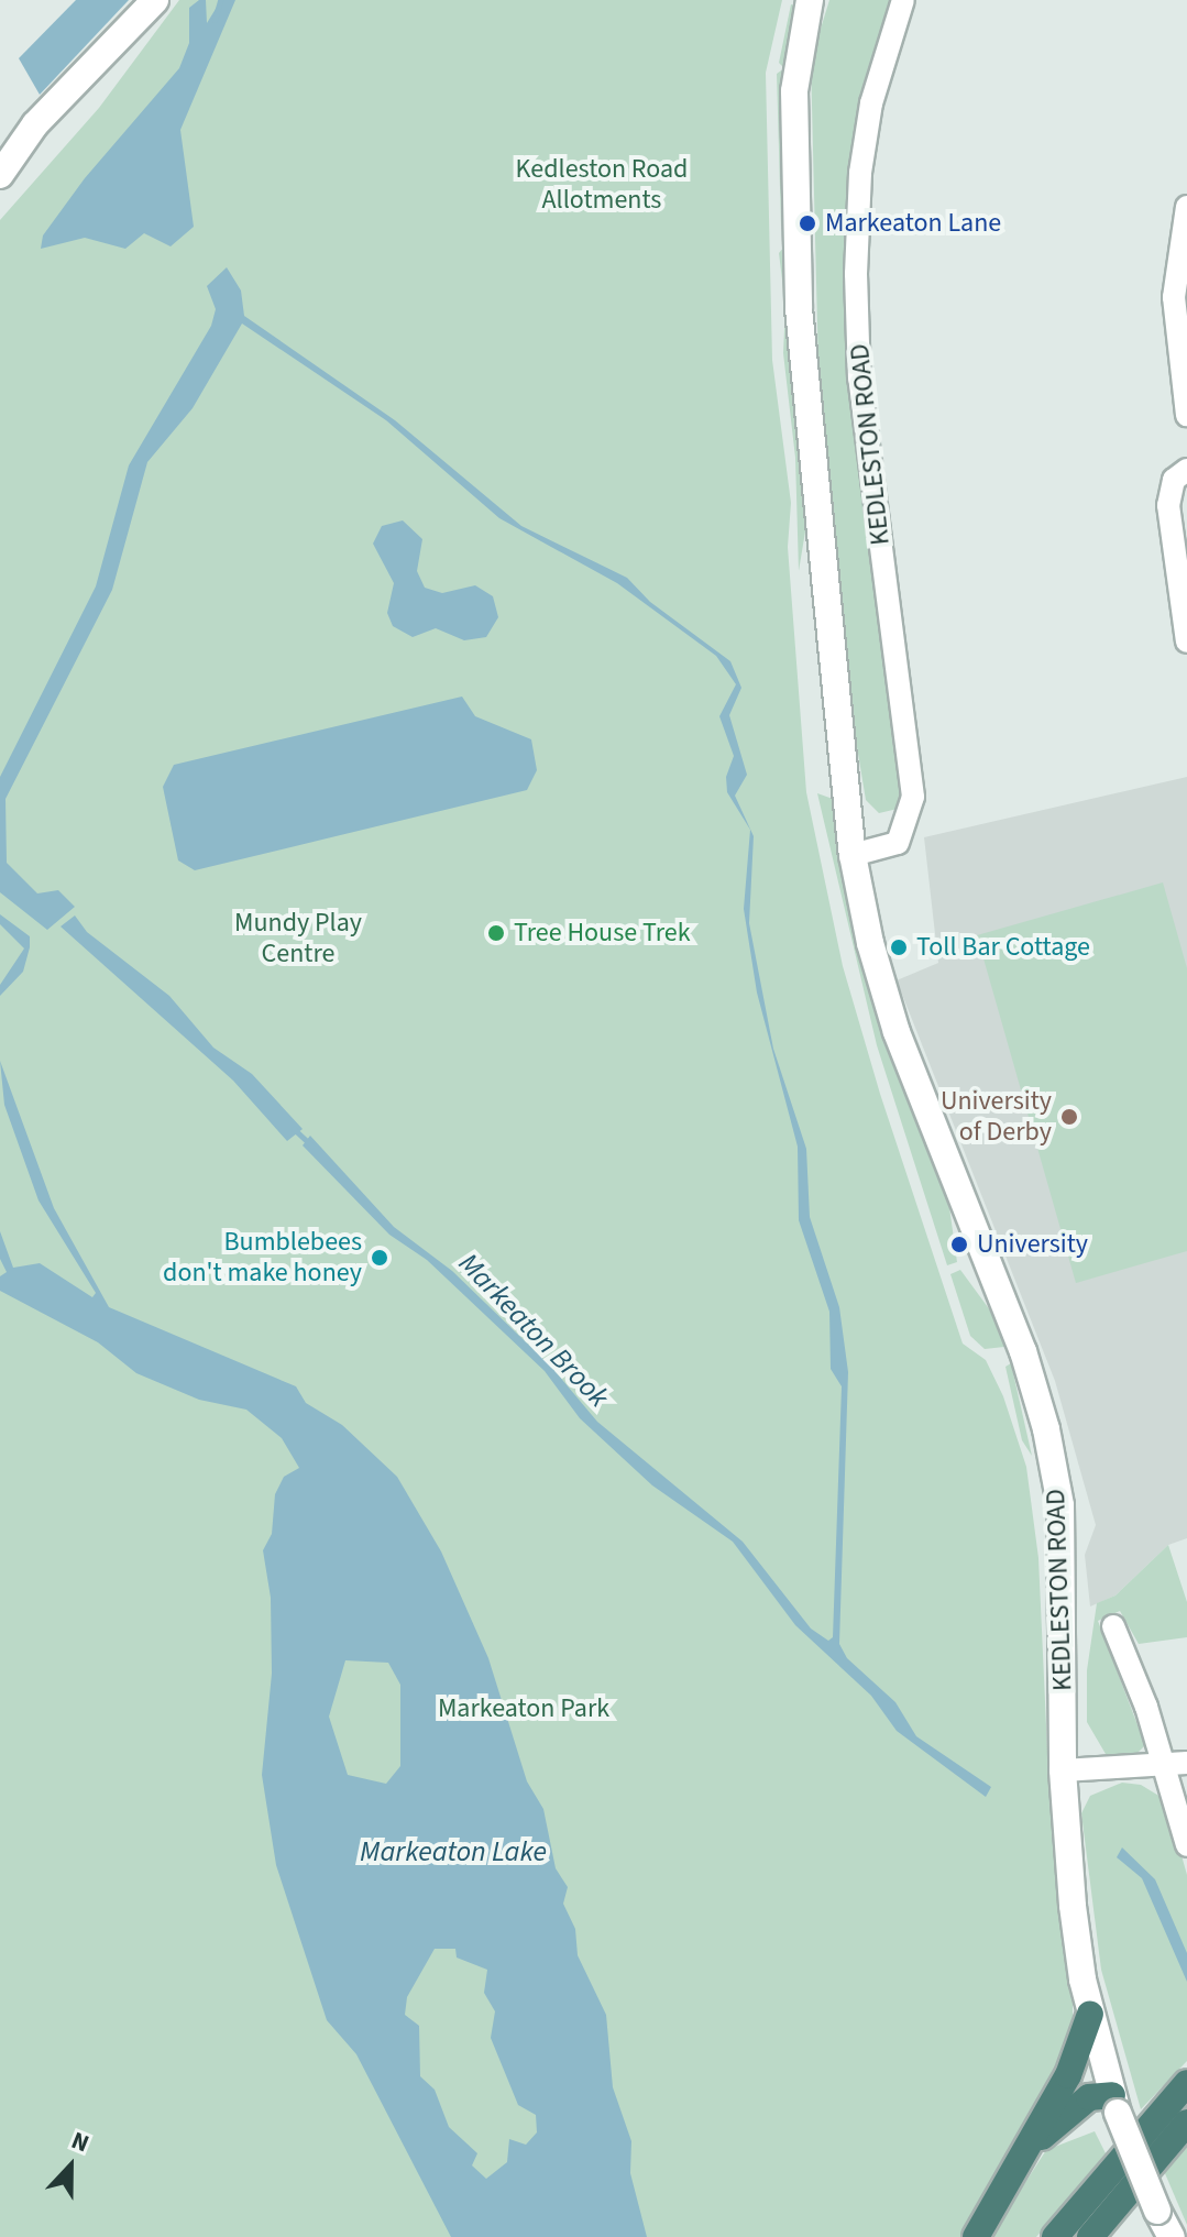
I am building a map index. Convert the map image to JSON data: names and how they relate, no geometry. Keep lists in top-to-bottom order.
{
  "streets": {
    "street": ["KEDLESTON ROAD"]
  },
  "water": ["Markeaton Brook", "Markeaton Lake"],
  "parks": ["Kedleston Road Allotments", "Mundy Play Centre", "Markeaton Park"],
  "places": [
    "Markeaton Lane",
    "Tree House Trek",
    "Toll Bar Cottage",
    "University of Derby",
    "University",
    "Bumblebees don't make honey"
  ],
  "north": "top"
}
